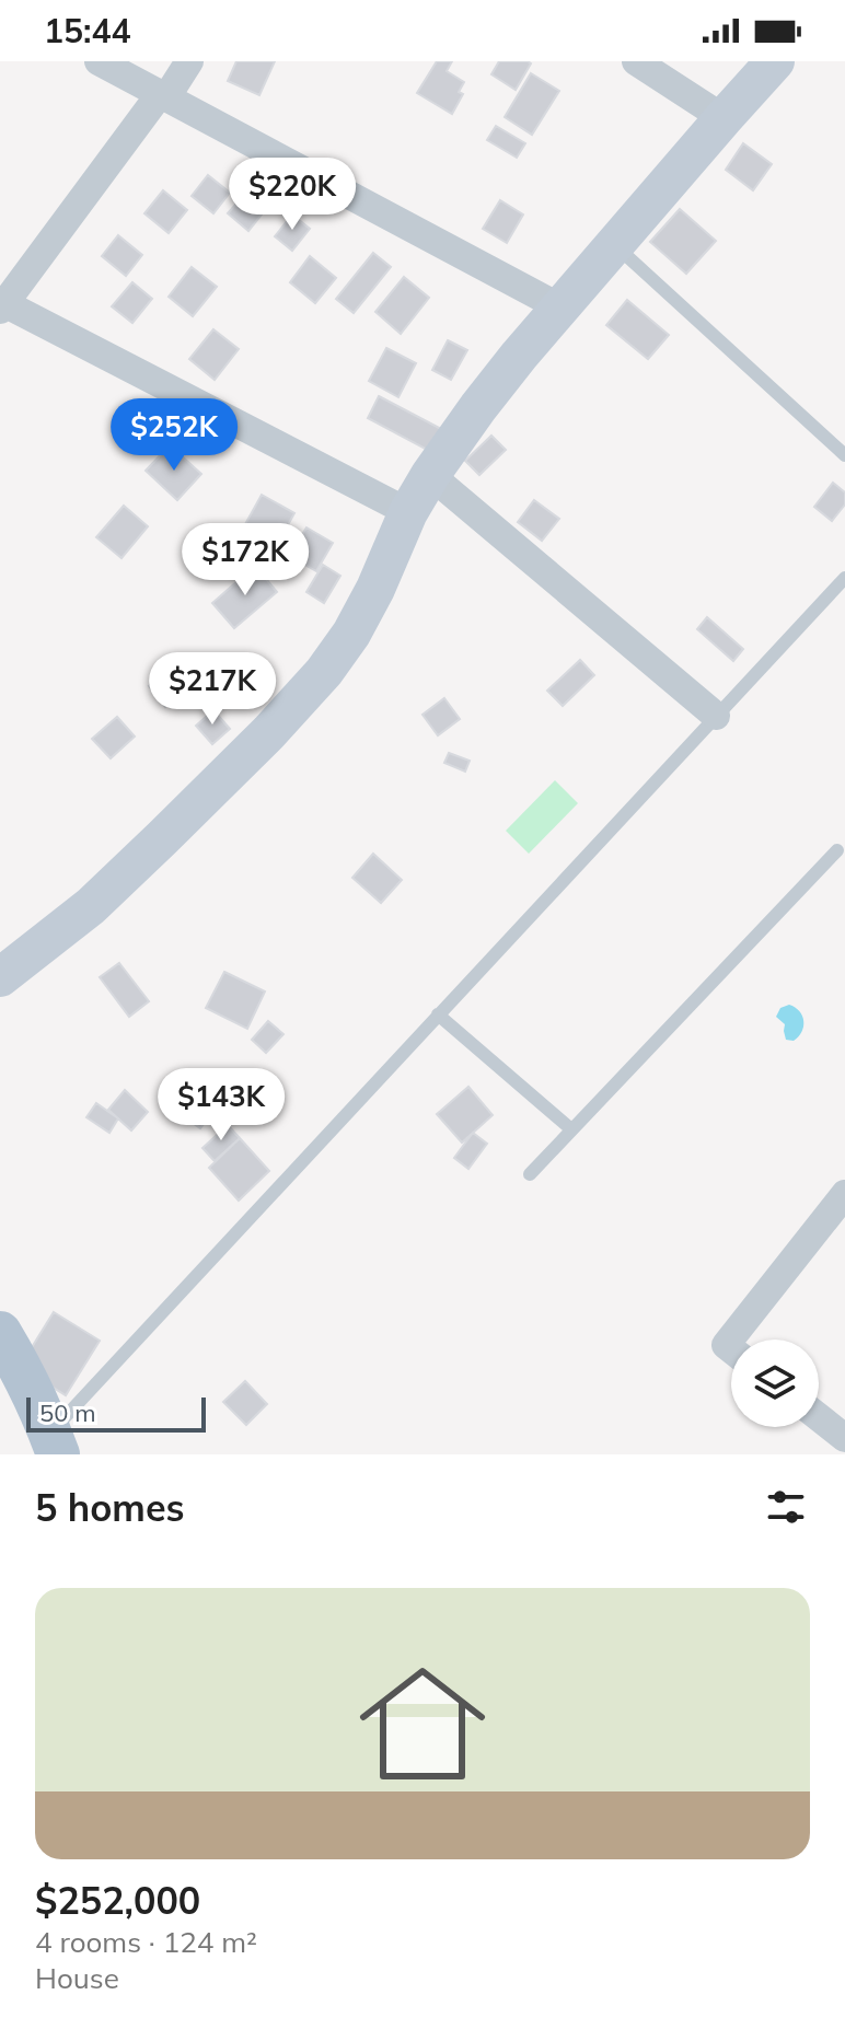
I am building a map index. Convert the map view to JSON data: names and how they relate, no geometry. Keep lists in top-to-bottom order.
{
  "scale_bar": "50 m",
  "page": {
    "status": "15:44",
    "price": [
      "$220K",
      "$252K",
      "$172K",
      "$217K",
      "$143K"
    ],
    "scale": "50 m",
    "heading": "5 homes",
    "list": [
      {
        "name": "$252,000",
        "note": "4 rooms · 124 m² · House"
      }
    ]
  }
}
